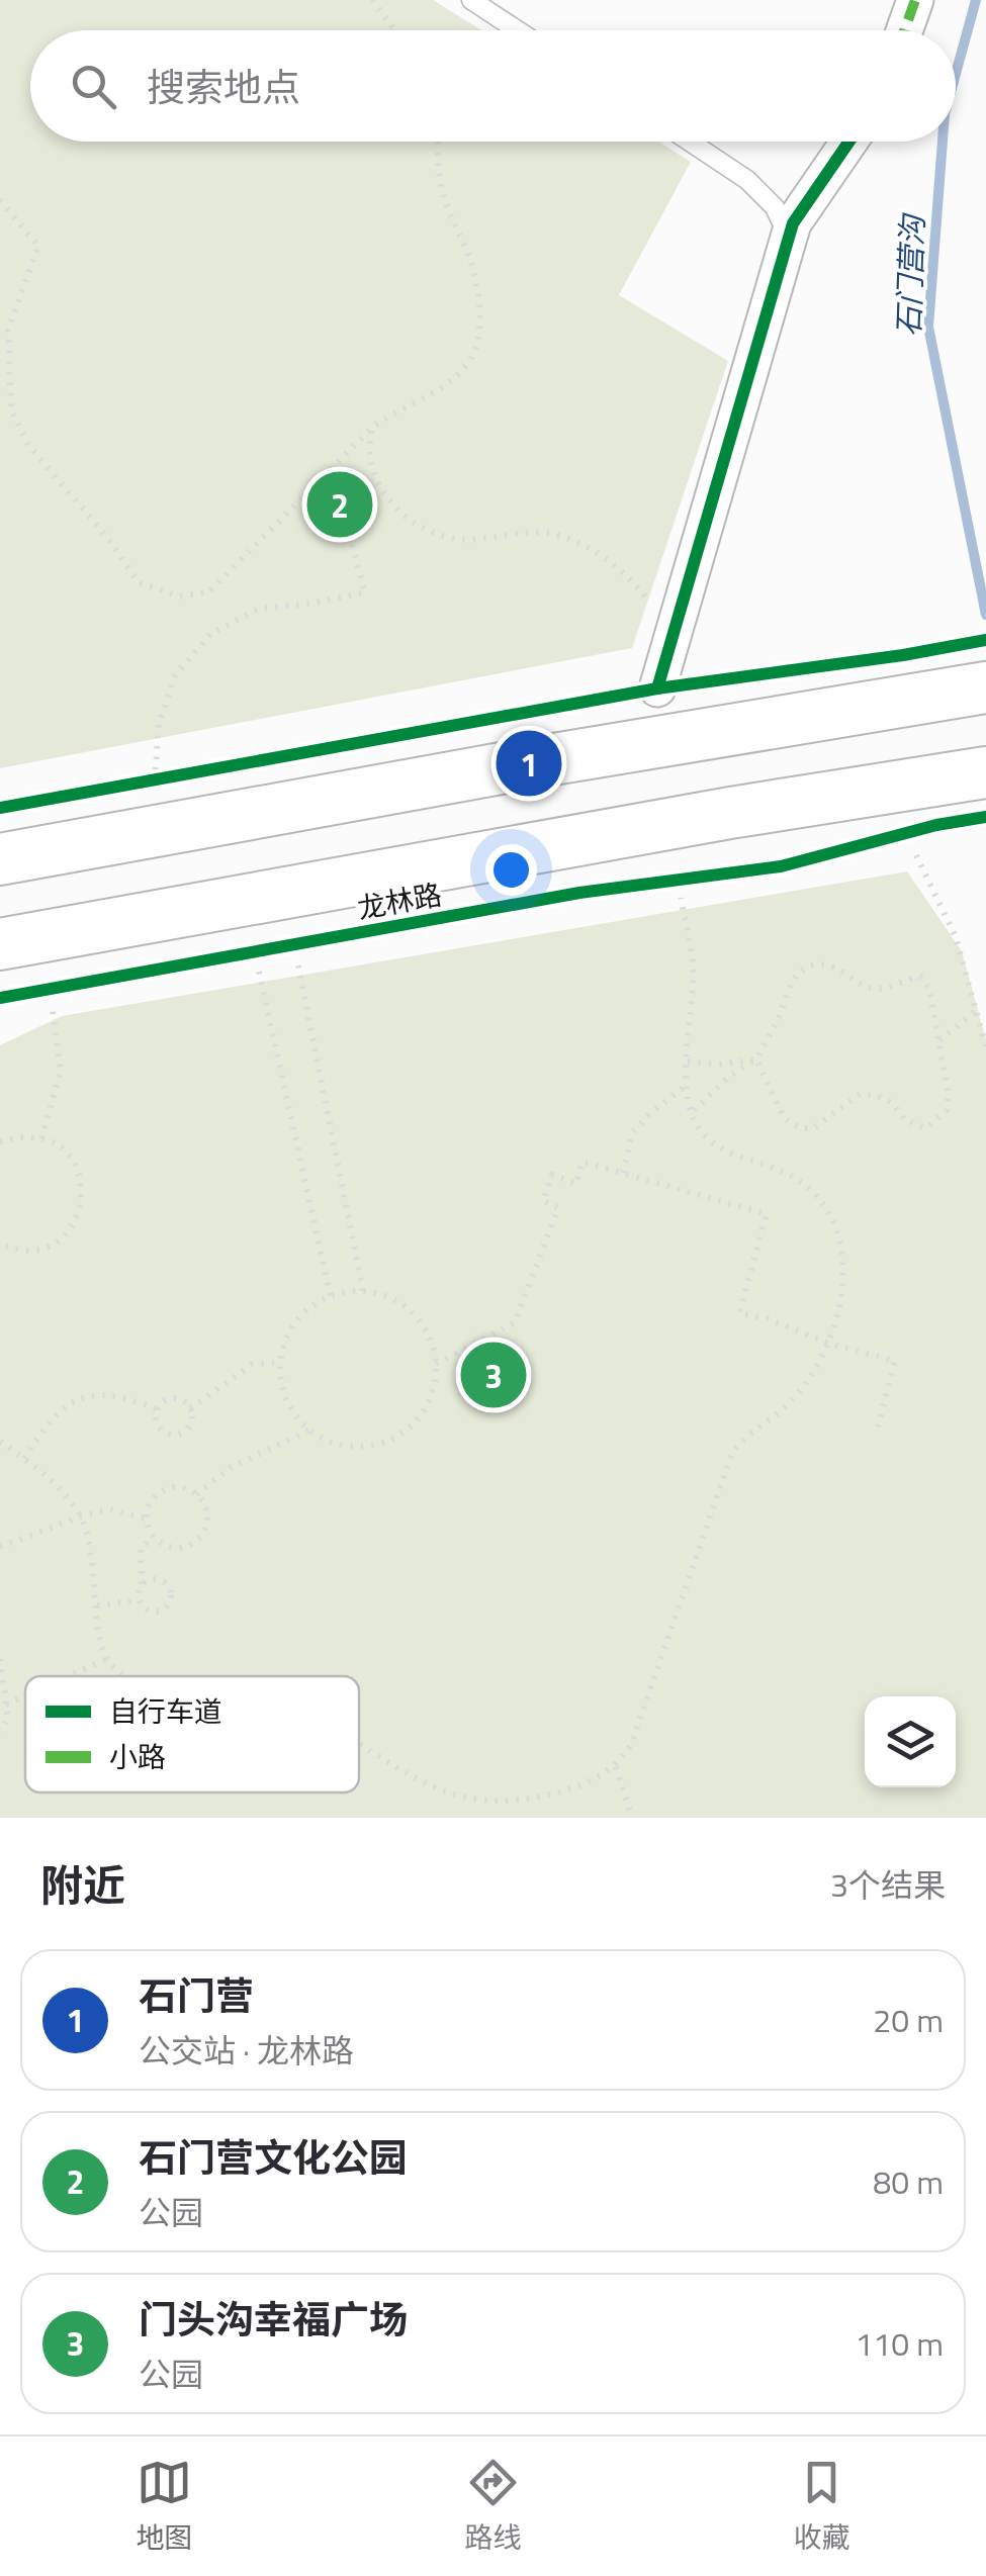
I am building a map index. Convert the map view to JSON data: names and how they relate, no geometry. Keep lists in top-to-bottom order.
{
  "streets": {
    "main road": ["龙林路"]
  },
  "water": ["石门营沟"],
  "legend": ["自行车道", "小路"],
  "page": {
    "search": "搜索地点",
    "pins": ["2", "1", "3"],
    "heading": ["附近", "3个结果"],
    "list": [
      {
        "mark": "1",
        "name": "石门营",
        "note": "公交站 · 龙林路",
        "value": "20 m"
      },
      {
        "mark": "2",
        "name": "石门营文化公园",
        "note": "公园",
        "value": "80 m"
      },
      {
        "mark": "3",
        "name": "门头沟幸福广场",
        "note": "公园",
        "value": "110 m"
      }
    ],
    "nav": ["地图", "路线", "收藏"]
  }
}
